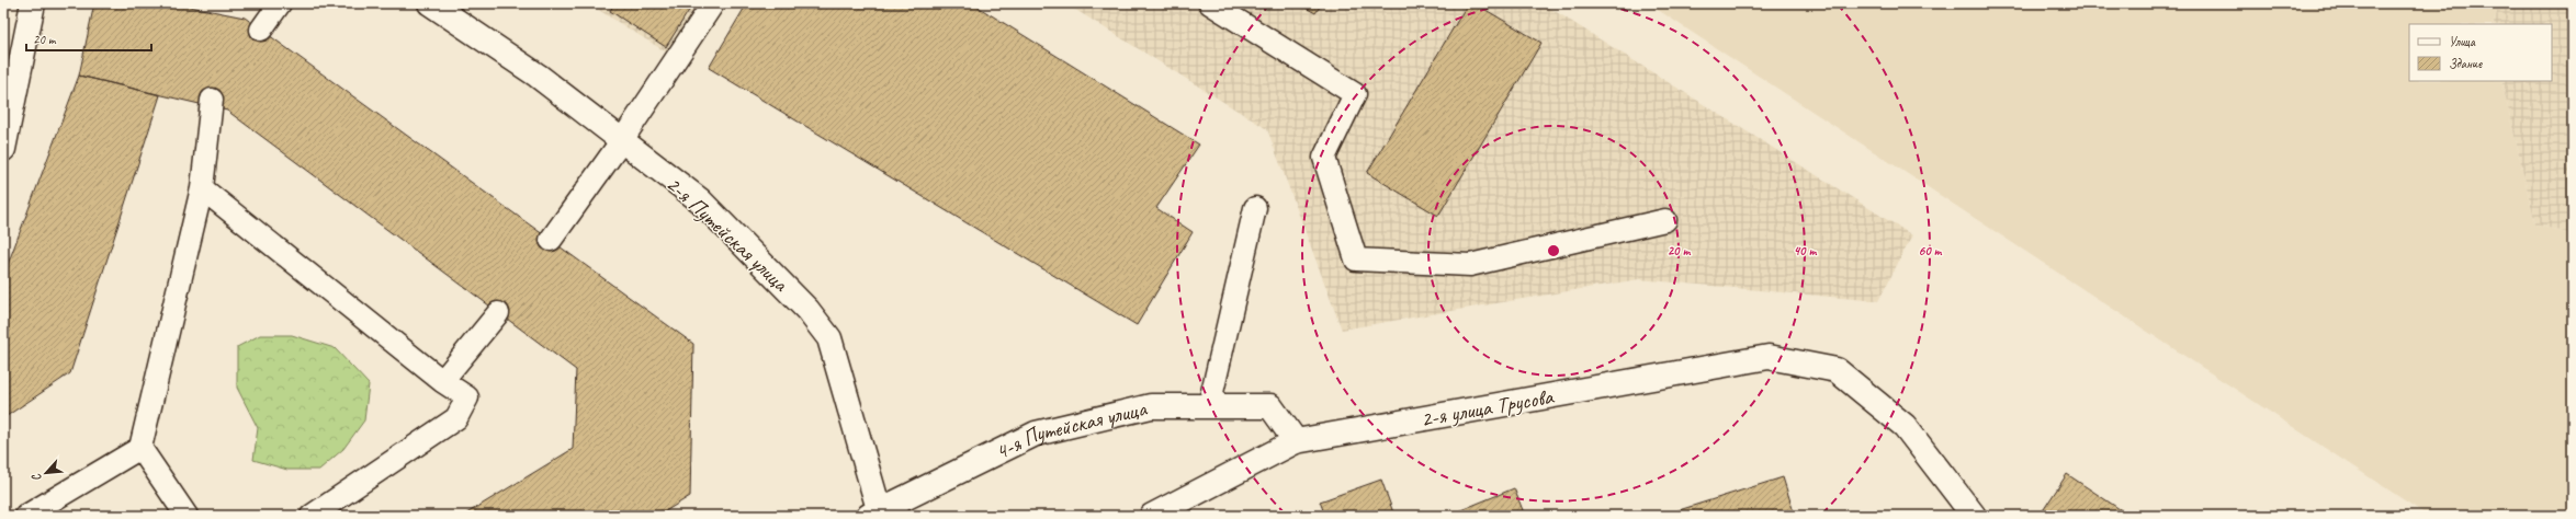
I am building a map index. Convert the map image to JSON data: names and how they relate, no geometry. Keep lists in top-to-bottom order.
{
  "streets": {
    "street": ["2-я Путейская улица", "2-я улица Трусова", "4-я Путейская улица"]
  },
  "crossings": [
    ["2-я Путейская улица", "4-я Путейская улица"],
    ["2-я улица Трусова", "4-я Путейская улица"]
  ],
  "legend": ["Улица", "Здание"],
  "scale_bar": "20 m",
  "north": "bottom left",
  "rings": ["20 m", "40 m", "60 m"]
}
